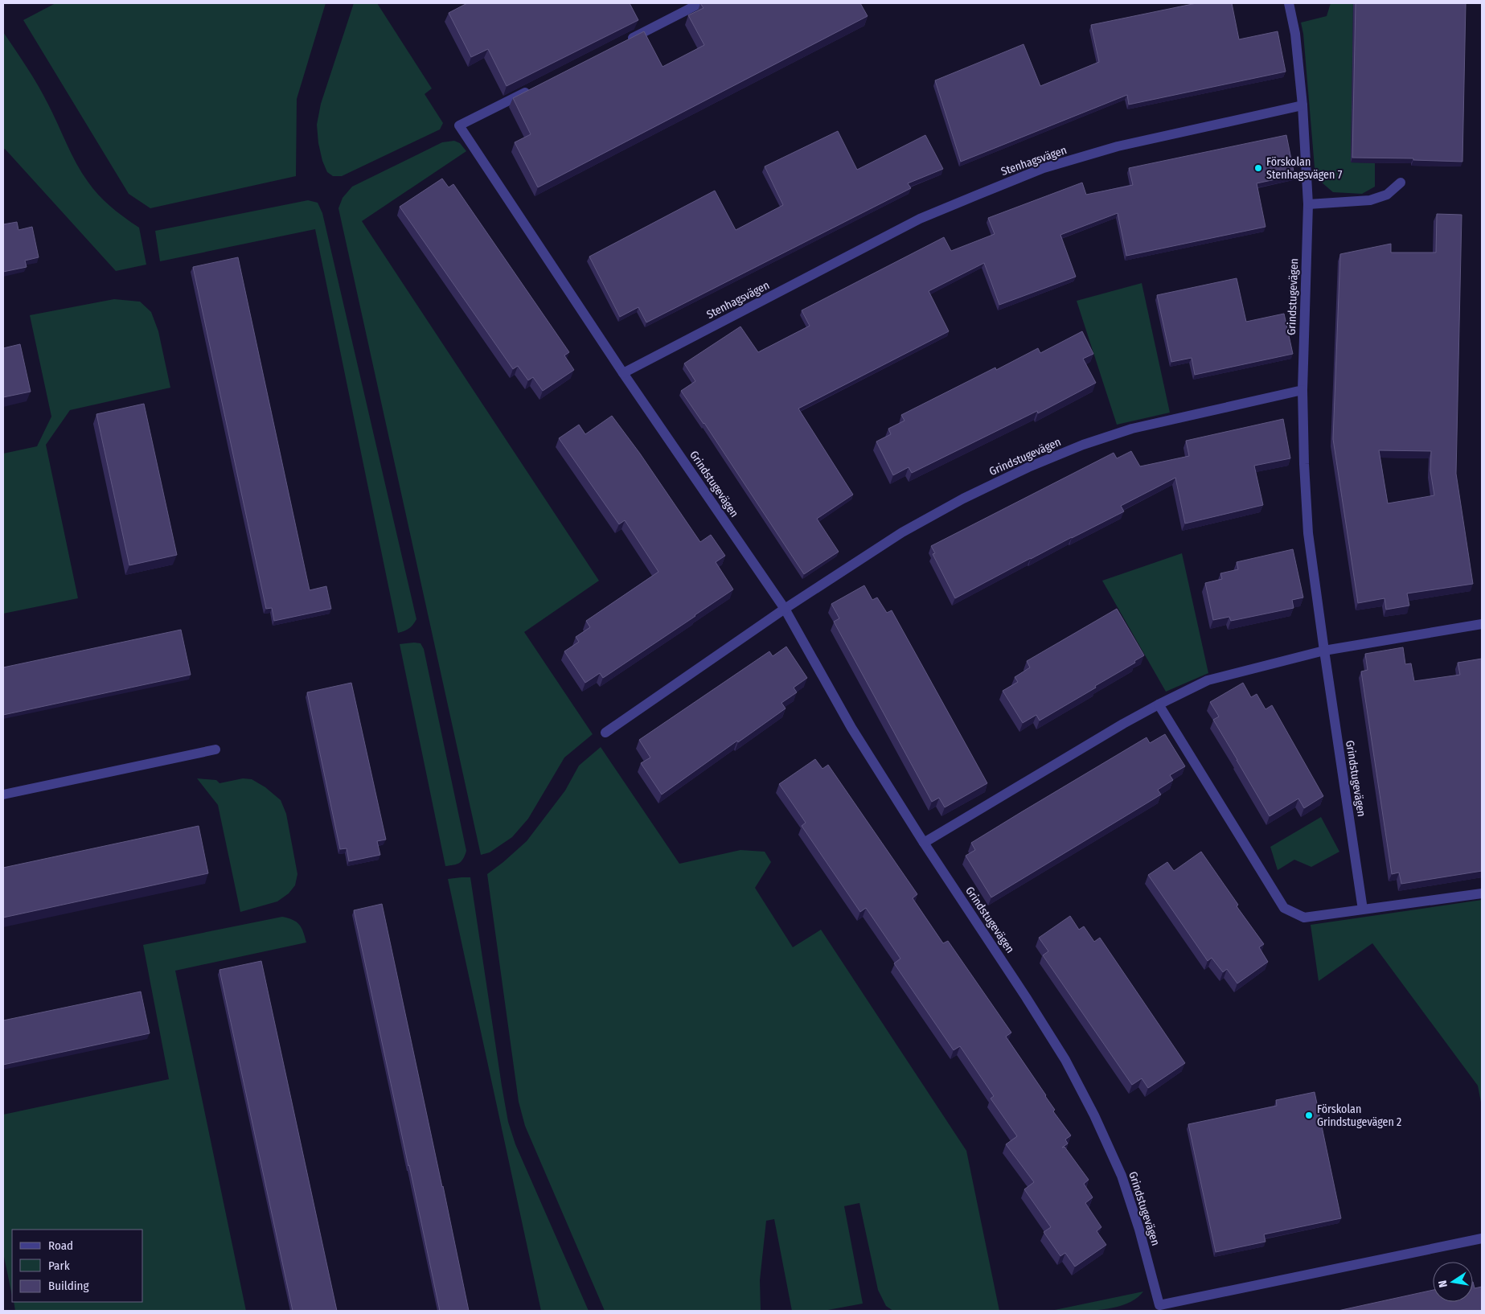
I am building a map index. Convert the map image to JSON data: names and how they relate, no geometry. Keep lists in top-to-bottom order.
{
  "streets": {
    "street": ["Stenhagsvägen", "Grindstugevägen"]
  },
  "crossings": [
    ["Stenhagsvägen", "Grindstugevägen"]
  ],
  "places": ["Förskolan Stenhagsvägen 7", "Förskolan Grindstugevägen 2"],
  "legend": ["Road", "Park", "Building"],
  "north": "left"
}
